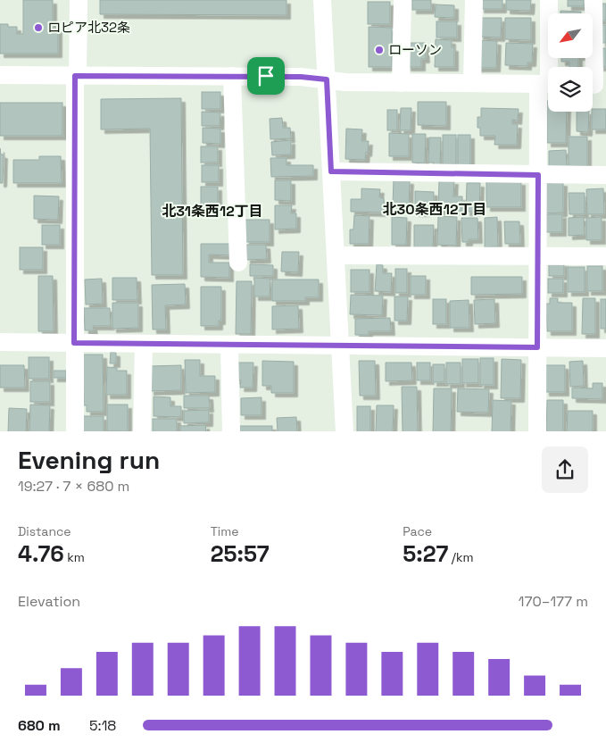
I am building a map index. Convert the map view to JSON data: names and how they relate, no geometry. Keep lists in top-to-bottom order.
{
  "districts": ["北30条西12丁目", "北31条西12丁目"],
  "places": ["ロピア北32条", "ローソン"],
  "north": "bottom left",
  "page": {
    "heading": ["Evening run", "19:27 · 7 × 680 m"],
    "stats": [
      ["Distance", "4.76 km"],
      ["Time", "25:57"],
      ["Pace", "5:27 /km"]
    ],
    "chart": ["Elevation", "170–177 m"],
    "list": [
      {
        "name": "680 m",
        "note": "5:18"
      }
    ]
  }
}
